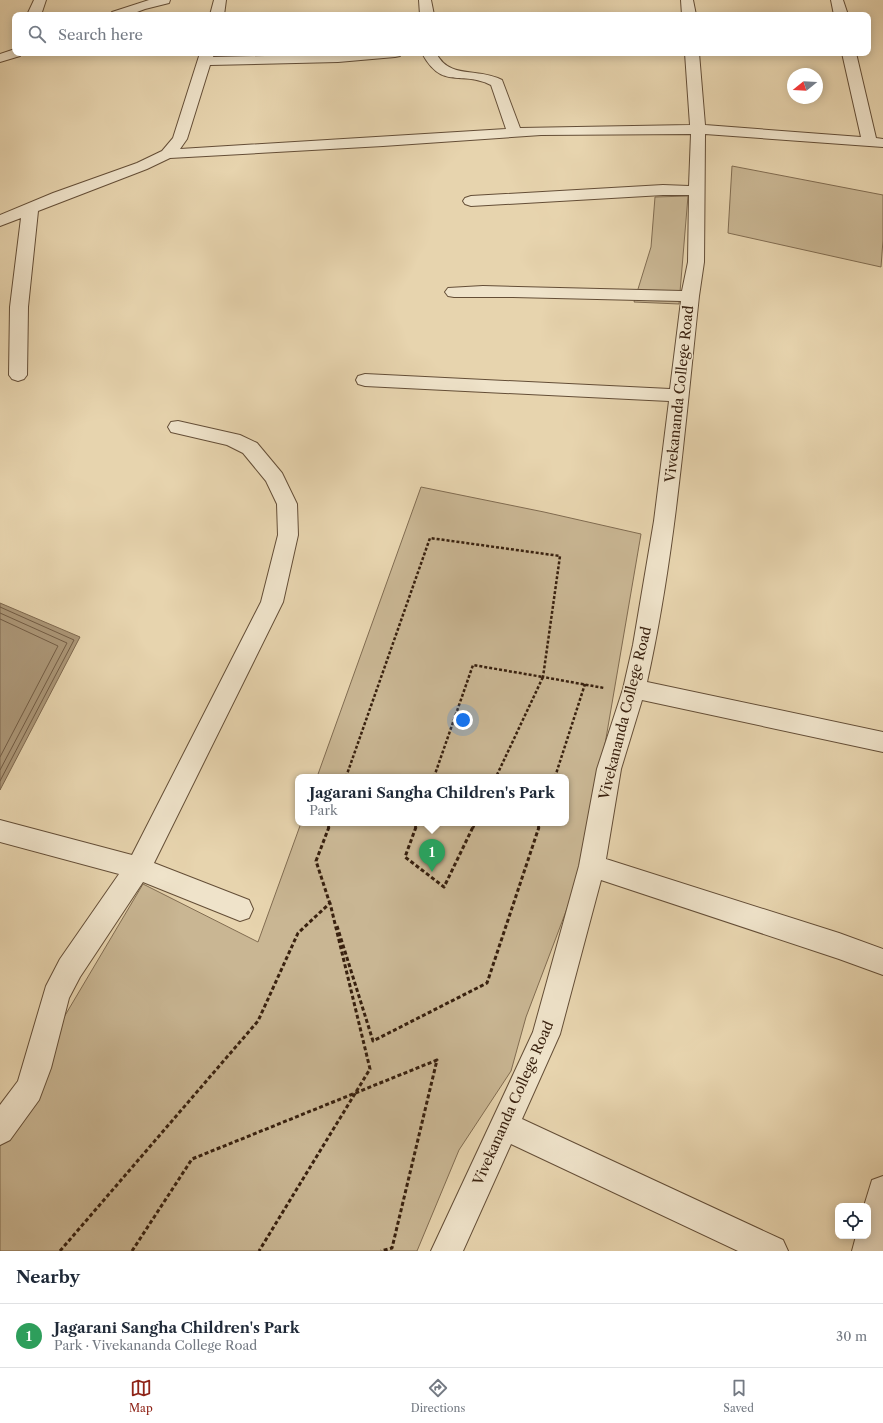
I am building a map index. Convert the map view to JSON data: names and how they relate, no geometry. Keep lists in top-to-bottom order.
{
  "streets": {
    "street": ["Vivekananda College Road"]
  },
  "north": "left",
  "page": {
    "search": "Search here",
    "popup": ["Jagarani Sangha Children's Park", "Park"],
    "pins": "1",
    "heading": "Nearby",
    "list": [
      {
        "mark": "1",
        "name": "Jagarani Sangha Children's Park",
        "note": "Park · Vivekananda College Road",
        "value": "30 m"
      }
    ],
    "nav": ["Map", "Directions", "Saved"]
  }
}
